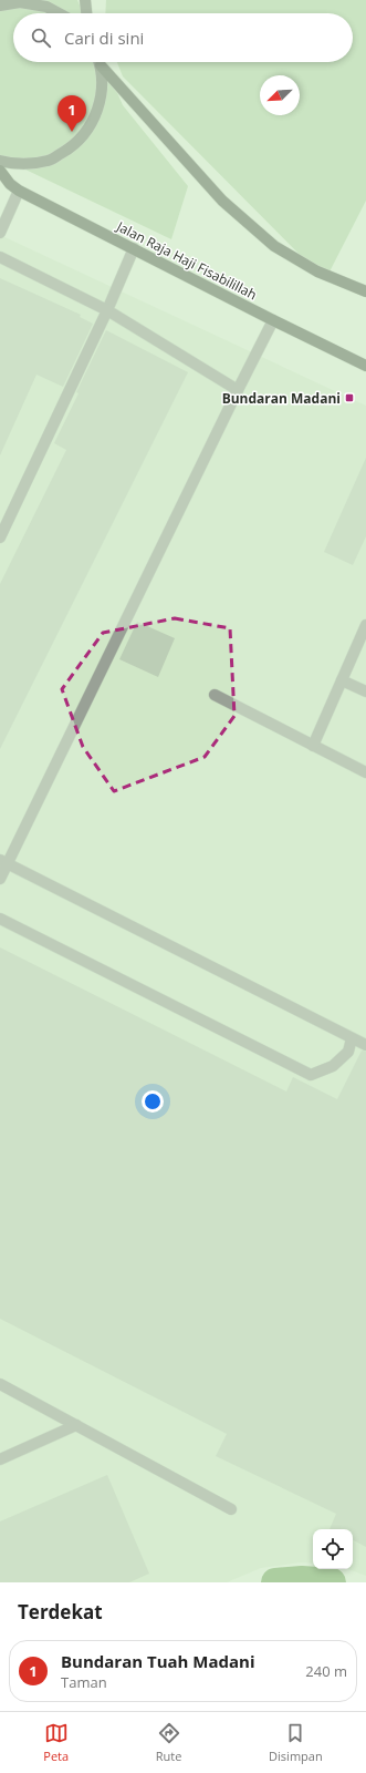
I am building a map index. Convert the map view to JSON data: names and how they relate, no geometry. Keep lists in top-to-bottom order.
{
  "streets": {
    "main road": ["Jalan Raja Haji Fisabilillah"]
  },
  "places": {
    "transit": ["Bundaran Madani"]
  },
  "north": "bottom left",
  "page": {
    "search": "Cari di sini",
    "pins": "1",
    "heading": "Terdekat",
    "list": [
      {
        "mark": "1",
        "name": "Bundaran Tuah Madani",
        "note": "Taman",
        "value": "240 m"
      }
    ],
    "nav": ["Peta", "Rute", "Disimpan"]
  }
}
